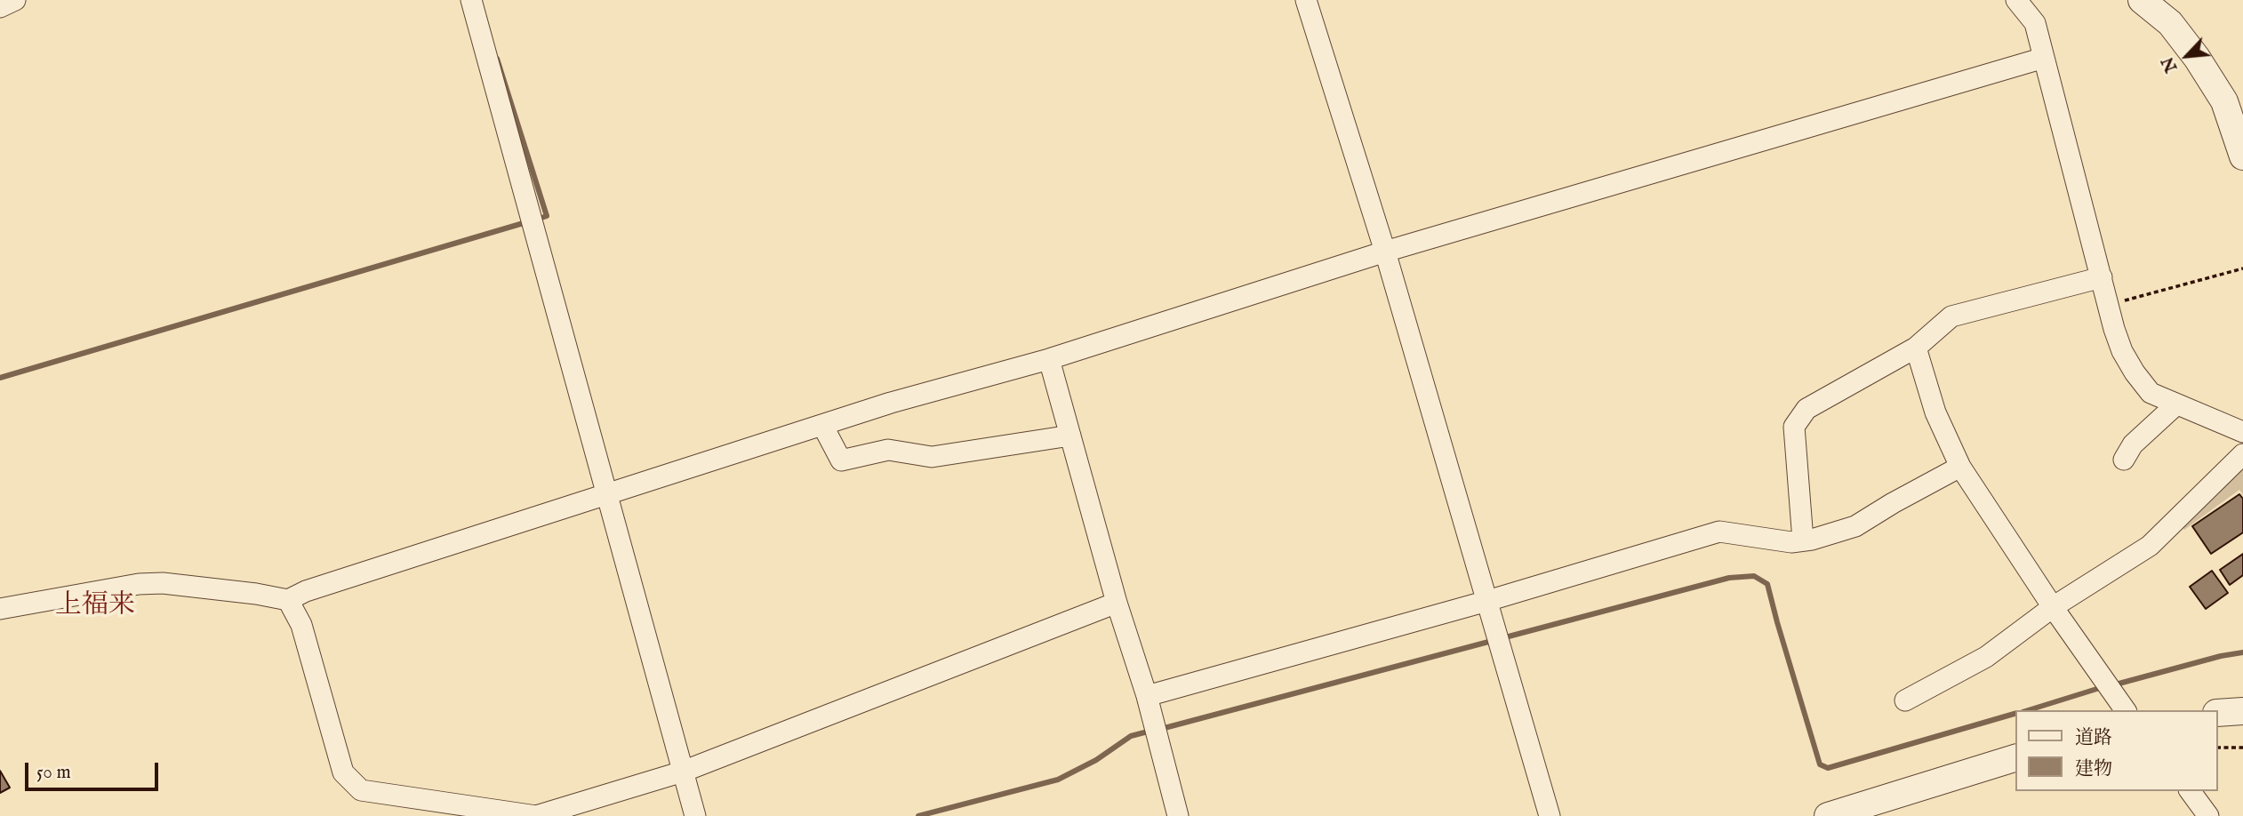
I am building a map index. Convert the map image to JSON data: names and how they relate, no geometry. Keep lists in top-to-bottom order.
{
  "districts": ["上福来"],
  "legend": ["道路", "建物"],
  "scale_bar": "50 m",
  "north": "bottom left"
}
